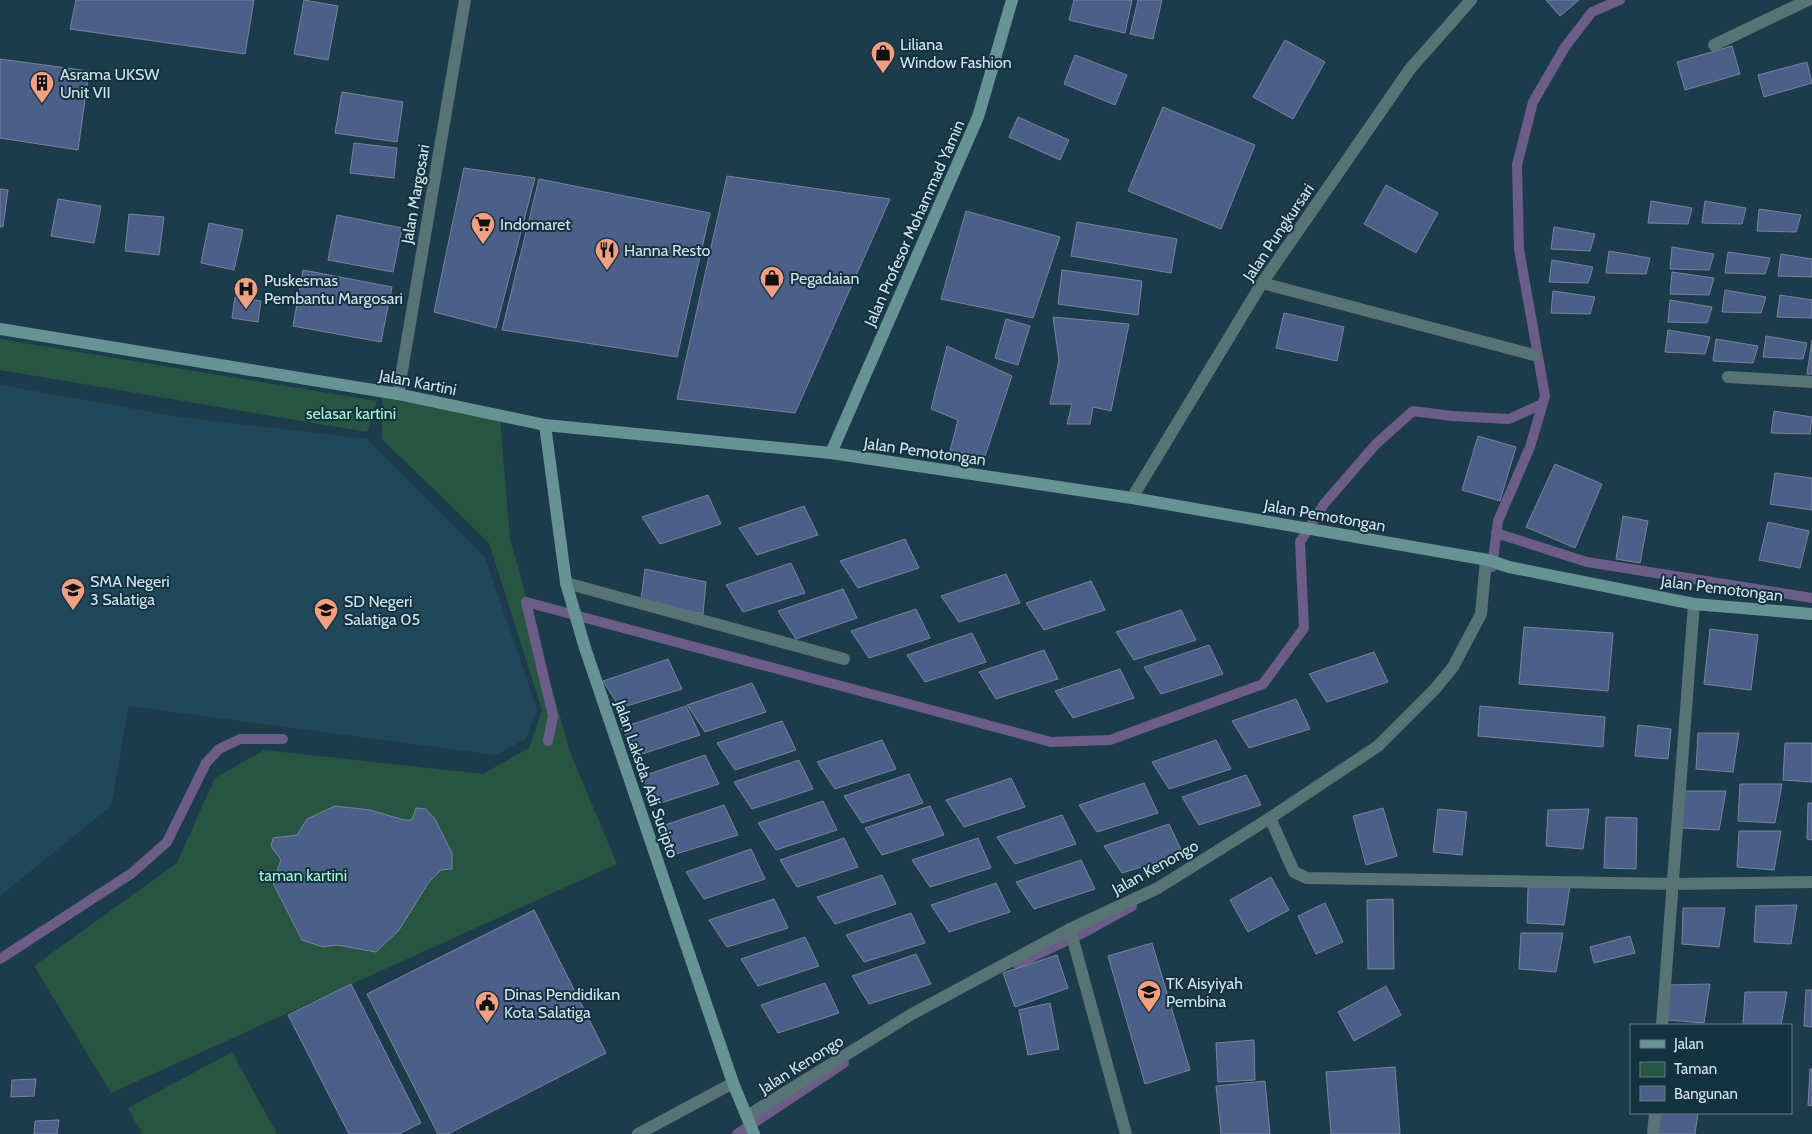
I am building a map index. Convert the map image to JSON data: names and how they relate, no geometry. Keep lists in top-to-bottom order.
{
  "streets": {
    "main road": [
      "Jalan Profesor Mohammad Yamin",
      "Jalan Kartini",
      "Jalan Pemotongan",
      "Jalan Laksda. Adi Sucipto"
    ],
    "street": ["Jalan Margosari", "Jalan Pungkursari", "Jalan Kenongo"]
  },
  "crossings": [
    ["Jalan Margosari", "Jalan Kartini"],
    ["Jalan Profesor Mohammad Yamin", "Jalan Kartini"],
    ["Jalan Profesor Mohammad Yamin", "Jalan Pemotongan"],
    ["Jalan Pungkursari", "Jalan Pemotongan"],
    ["Jalan Kartini", "Jalan Pemotongan"],
    ["Jalan Kartini", "Jalan Laksda. Adi Sucipto"],
    ["Jalan Pemotongan", "Jalan Kenongo"],
    ["Jalan Laksda. Adi Sucipto", "Jalan Kenongo"]
  ],
  "parks": ["selasar kartini", "taman kartini"],
  "places": {
    "shop": ["Liliana Window Fashion", "Pegadaian"],
    "building": ["Asrama UKSW Unit VII"],
    "supermarket": ["Indomaret"],
    "restaurant": ["Hanna Resto"],
    "hospital": ["Puskesmas Pembantu Margosari"],
    "school or university": ["SMA Negeri 3 Salatiga", "SD Negeri Salatiga 05", "TK Aisyiyah Pembina"],
    "public building": ["Dinas Pendidikan Kota Salatiga"]
  },
  "legend": ["Jalan", "Taman", "Bangunan"]
}
